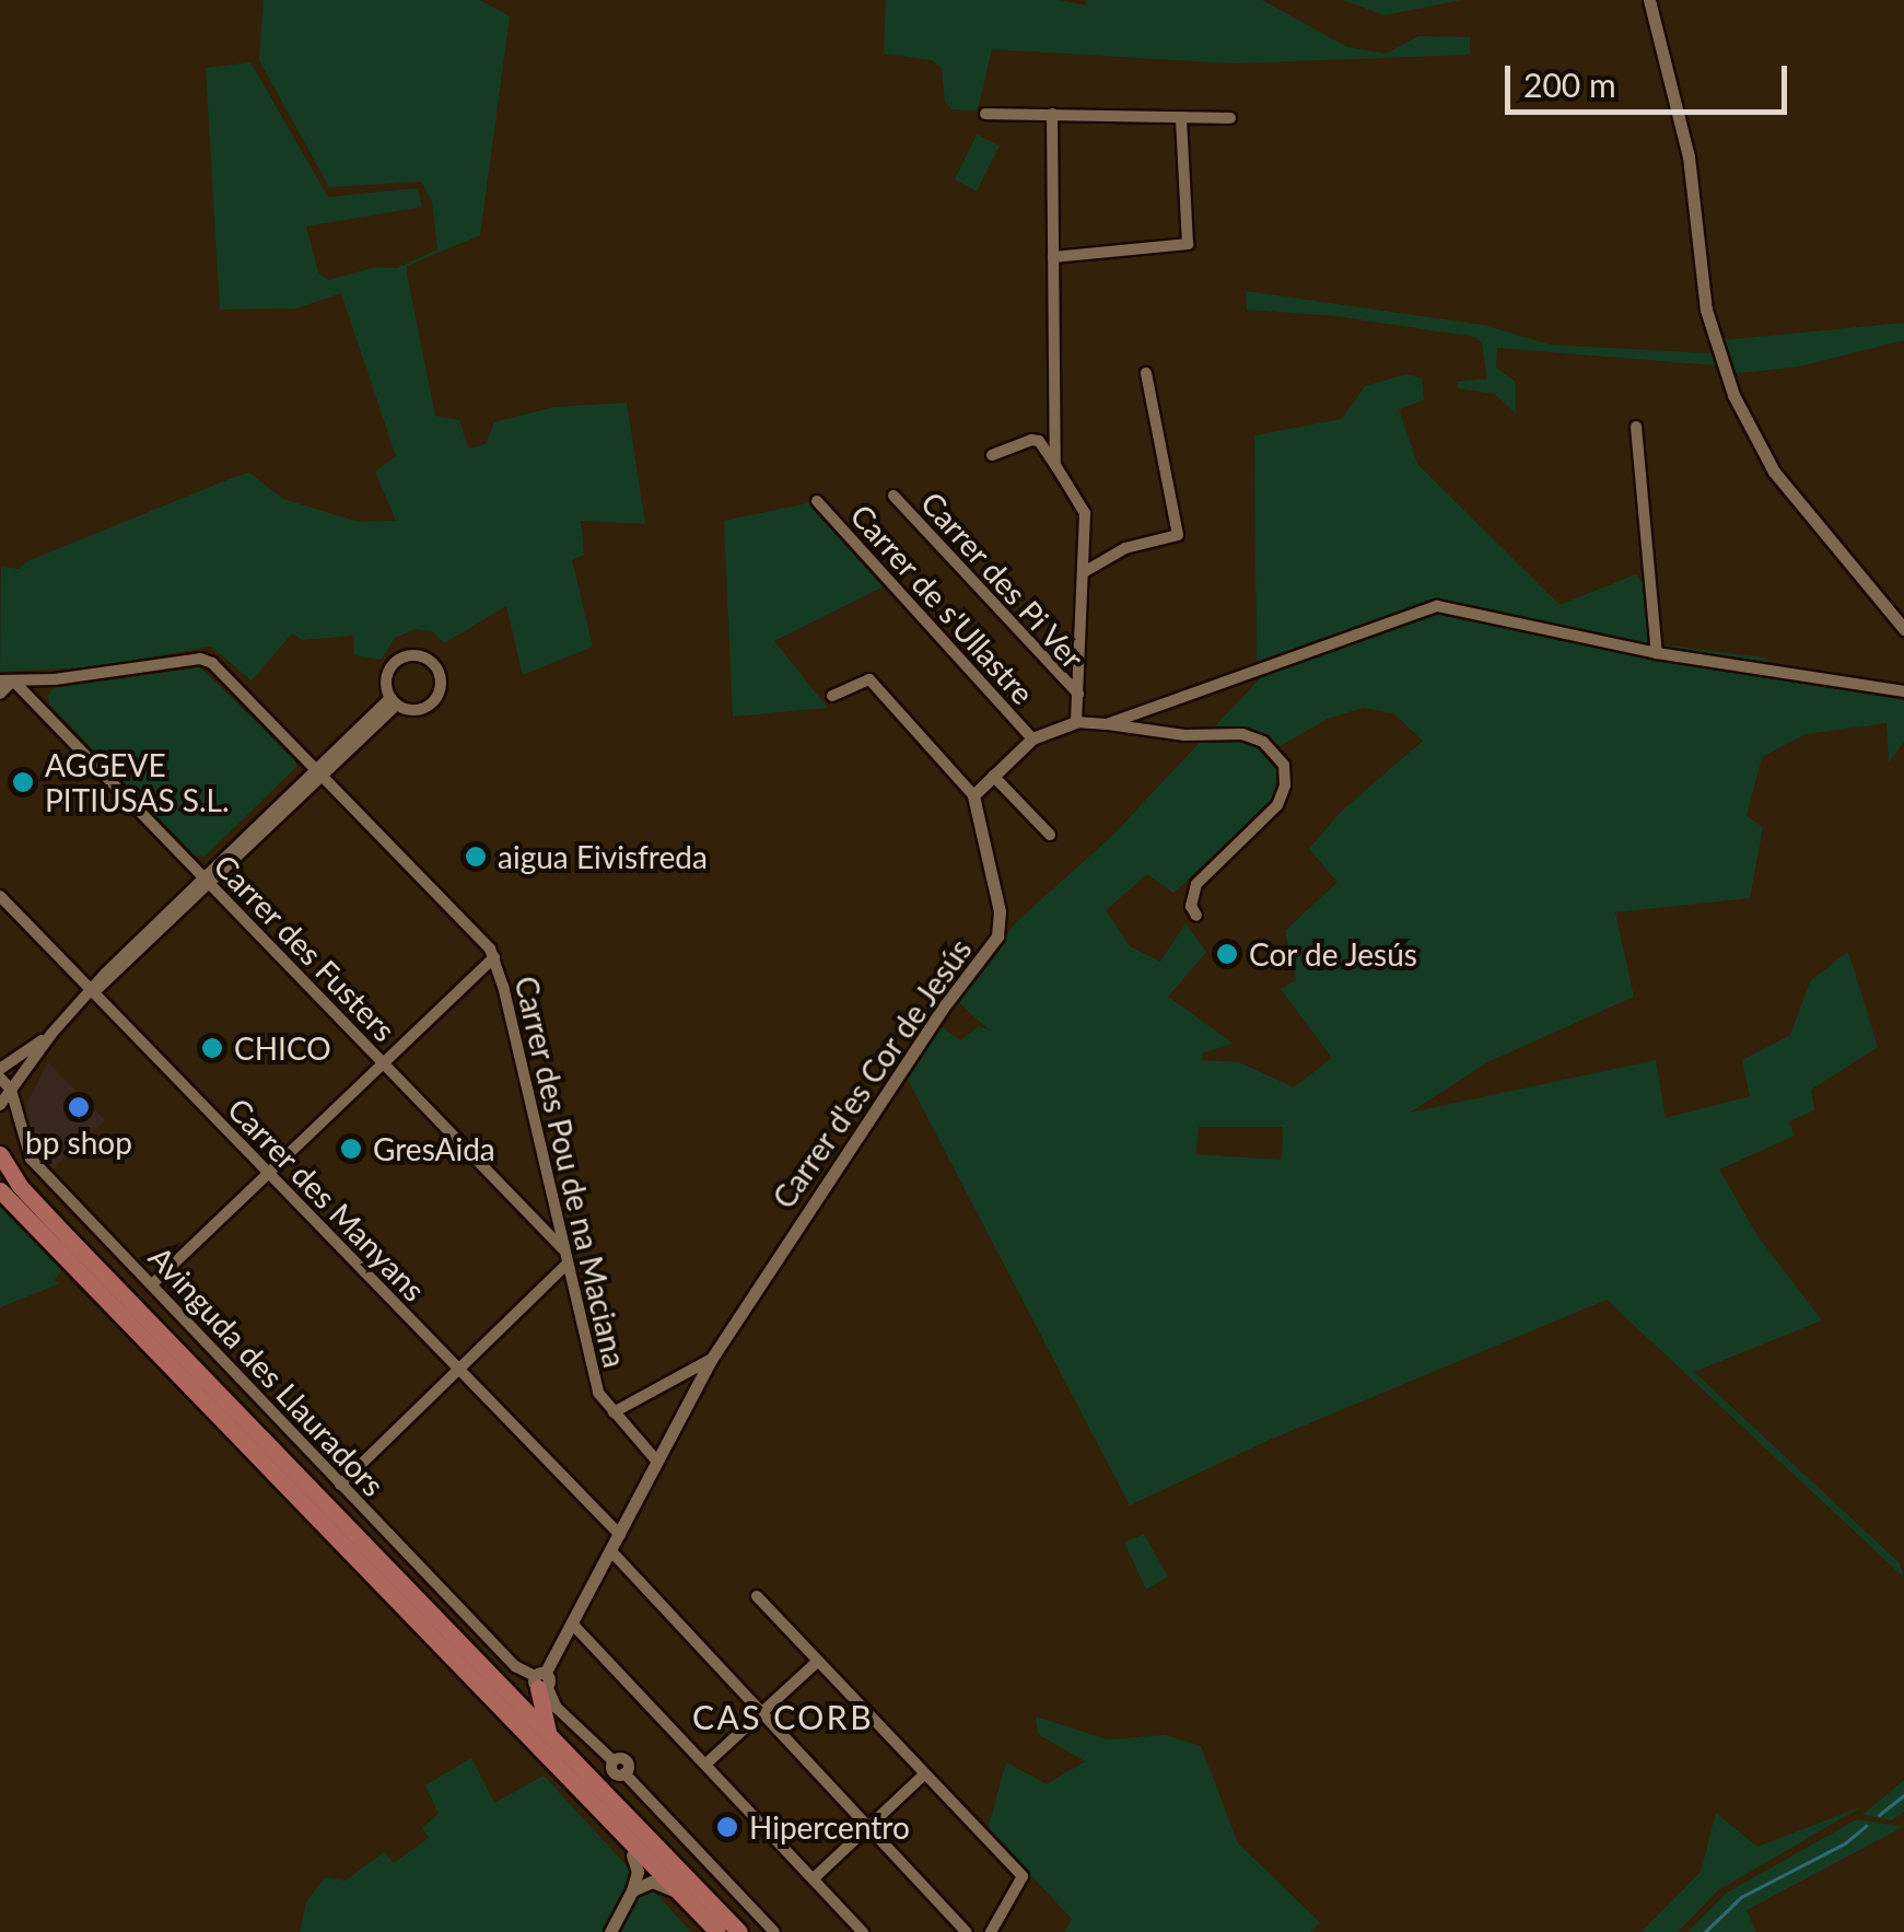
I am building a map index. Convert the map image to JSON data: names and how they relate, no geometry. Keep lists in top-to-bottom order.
{
  "streets": {
    "street": [
      "Carrer des Pi Ver",
      "Carrer de s'Ullastre",
      "Carrer des Fusters",
      "Carrer d'es Cor de Jesús",
      "Carrer des Pou de na Maciana",
      "Carrer des Manyans",
      "Avinguda des Llauradors"
    ]
  },
  "crossings": [
    ["Carrer des Fusters", "Carrer des Pou de na Maciana"],
    ["Carrer d'es Cor de Jesús", "Carrer des Pou de na Maciana"],
    ["Carrer d'es Cor de Jesús", "Carrer des Manyans"],
    ["Carrer d'es Cor de Jesús", "Avinguda des Llauradors"]
  ],
  "districts": ["CAS CORB"],
  "places": [
    "AGGEVE PITIUSAS S.L.",
    "aigua Eivisfreda",
    "Cor de Jesús",
    "CHICO",
    "bp shop",
    "GresAida",
    "Hipercentro"
  ],
  "scale_bar": "200 m"
}
